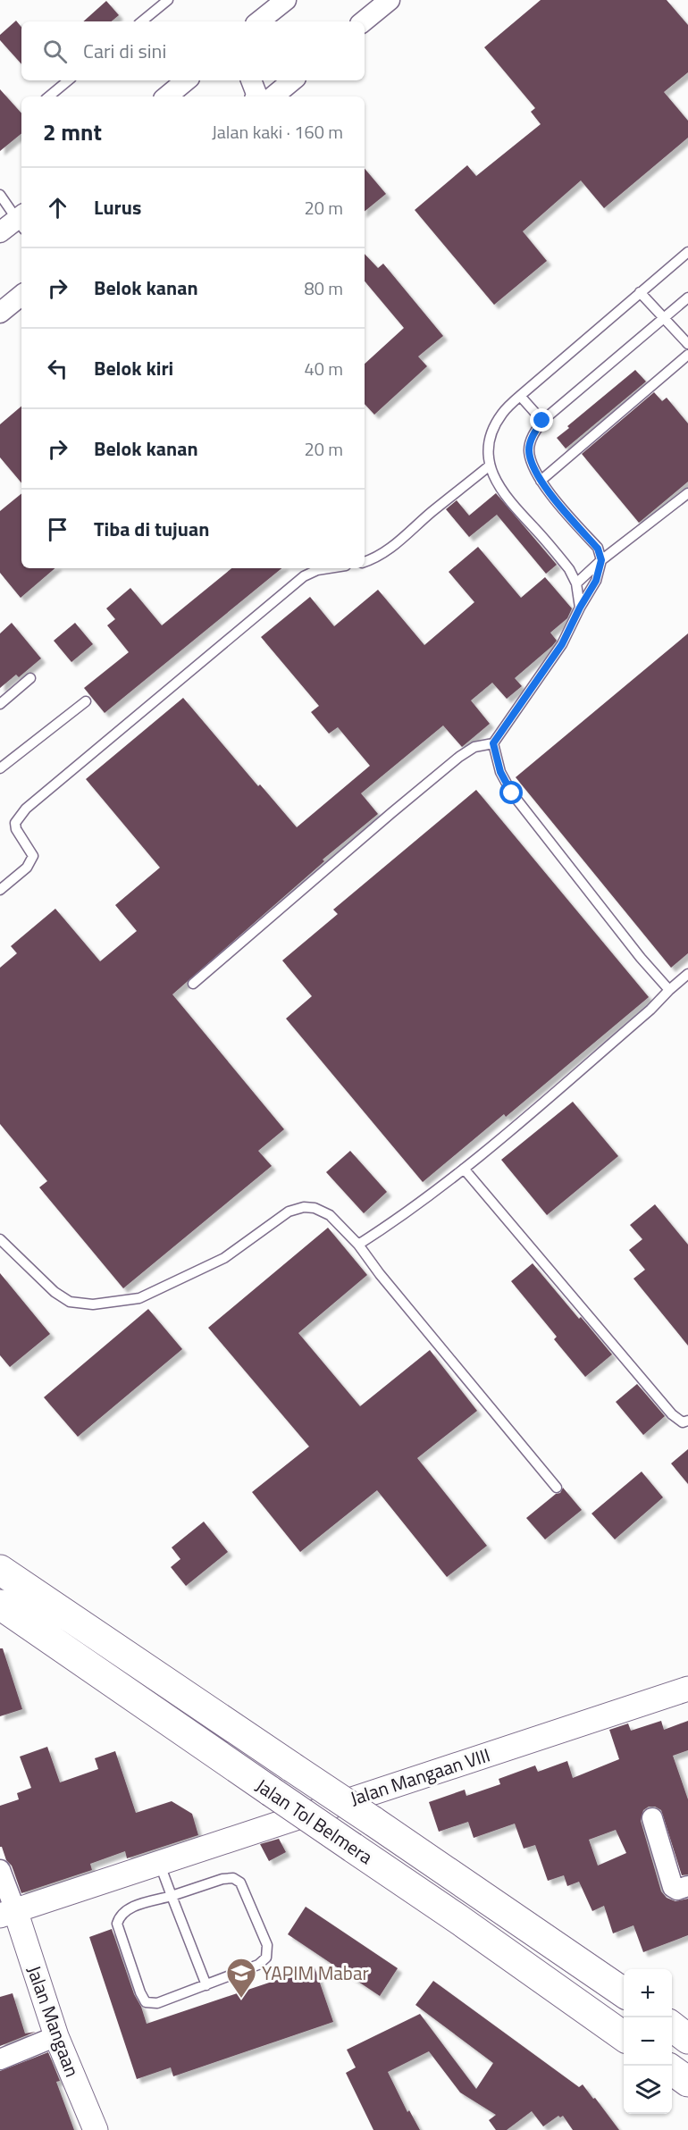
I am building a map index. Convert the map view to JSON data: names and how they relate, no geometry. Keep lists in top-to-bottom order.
{
  "streets": {
    "highway": ["Jalan Tol Belmera"],
    "street": ["Jalan Mangaan VIII", "Jalan Mangaan"]
  },
  "crossings": [
    ["Jalan Mangaan VIII", "Jalan Mangaan"]
  ],
  "places": {
    "school or university": ["YAPIM Mabar"]
  },
  "page": {
    "search": "Cari di sini",
    "heading": ["2 mnt", "Jalan kaki · 160 m"],
    "list": [
      ["Lurus", "20 m"],
      ["Belok kanan", "80 m"],
      ["Belok kiri", "40 m"],
      ["Belok kanan", "20 m"],
      "Tiba di tujuan"
    ],
    "map_buttons": ["+", "−"]
  }
}
